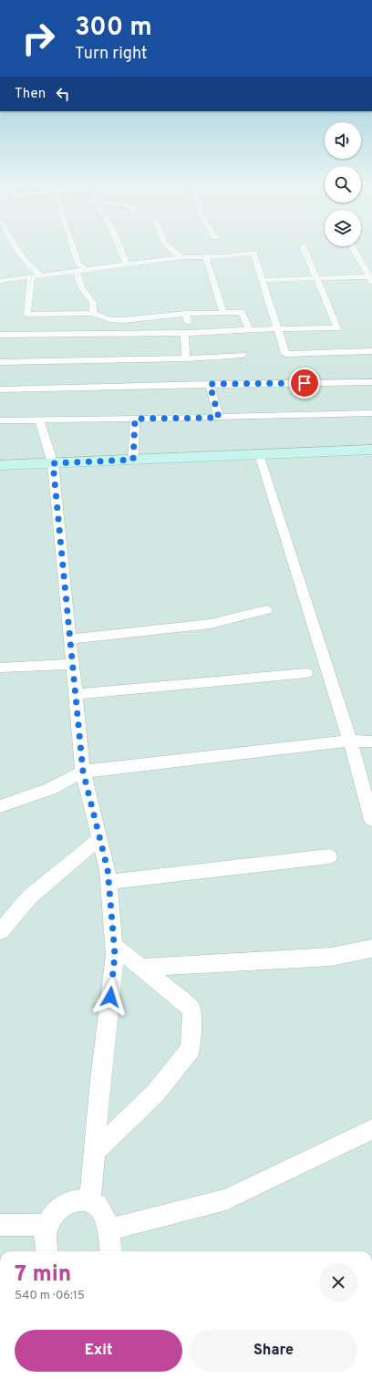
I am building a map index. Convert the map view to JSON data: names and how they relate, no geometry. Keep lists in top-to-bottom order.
{
  "page": {
    "turn": ["300 m", "Turn right"],
    "then": "Then",
    "heading": ["7 min", "540 m · 06:15"],
    "buttons": ["Exit", "Share"]
  }
}
